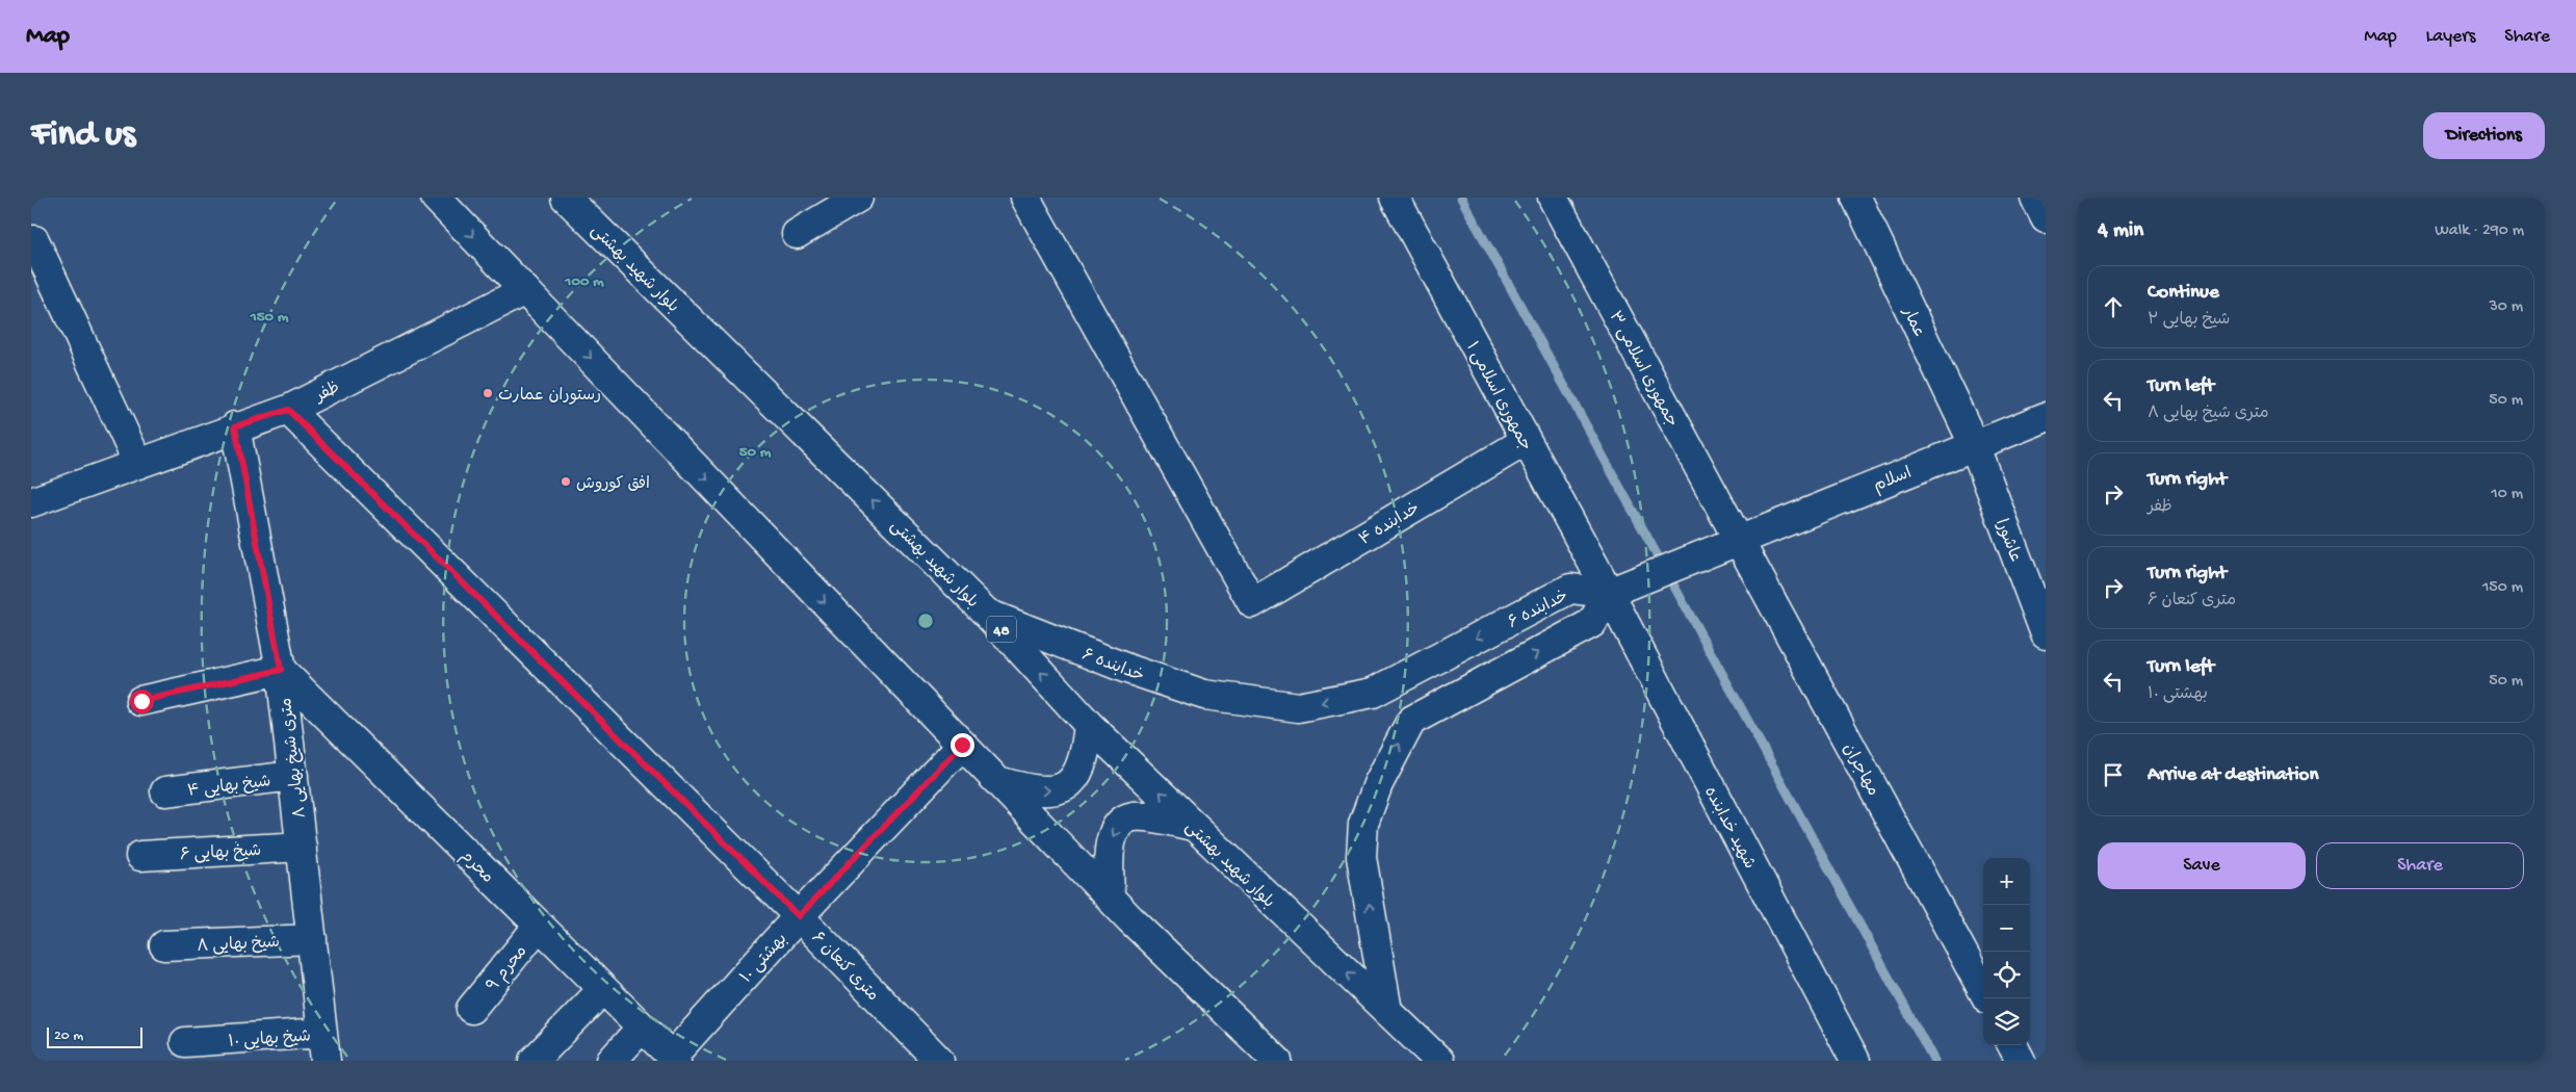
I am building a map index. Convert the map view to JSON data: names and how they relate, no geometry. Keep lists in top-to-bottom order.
{
  "streets": {
    "street": [
      "بلوار شهید بهشتی",
      "عمار",
      "جمهوری اسلامی ۳",
      "ظفر",
      "جمهوری اسلامی ۱",
      "اسلام",
      "خدابنده ۴",
      "عاشورا",
      "خدابنده ۶",
      "48",
      "۸ متری شیخ بهایی",
      "مهاجران",
      "شیخ بهایی ۴",
      "شهید خدابنده",
      "شیخ بهایی ۶",
      "محرم",
      "شیخ بهایی ۸",
      "بهشتی ۱۰",
      "۶ متری کنعان",
      "محرم ۹",
      "شیخ بهایی ۱۰"
    ]
  },
  "crossings": [
    ["بلوار شهید بهشتی", "خدابنده ۶"],
    ["عمار", "اسلام"],
    ["عمار", "عاشورا"],
    ["جمهوری اسلامی ۳", "اسلام"],
    ["جمهوری اسلامی ۳", "مهاجران"],
    ["ظفر", "۸ متری شیخ بهایی"],
    ["ظفر", "۶ متری کنعان"],
    ["جمهوری اسلامی ۱", "اسلام"],
    ["جمهوری اسلامی ۱", "خدابنده ۴"],
    ["جمهوری اسلامی ۱", "خدابنده ۶"],
    ["جمهوری اسلامی ۱", "شهید خدابنده"],
    ["اسلام", "عاشورا"],
    ["اسلام", "خدابنده ۶"],
    ["اسلام", "مهاجران"],
    ["اسلام", "شهید خدابنده"],
    ["خدابنده ۶", "شهید خدابنده"],
    ["۸ متری شیخ بهایی", "شیخ بهایی ۴"],
    ["۸ متری شیخ بهایی", "شیخ بهایی ۶"],
    ["۸ متری شیخ بهایی", "محرم"],
    ["۸ متری شیخ بهایی", "شیخ بهایی ۸"],
    ["۸ متری شیخ بهایی", "شیخ بهایی ۱۰"],
    ["محرم", "بهشتی ۱۰"],
    ["محرم", "محرم ۹"],
    ["بهشتی ۱۰", "۶ متری کنعان"]
  ],
  "one_way": ["خدابنده ۶"],
  "places": ["رستوران عمارت", "افق کوروش"],
  "scale_bar": "20 m",
  "page": {
    "header": "Map",
    "nav": ["Map", "Layers", "Share"],
    "buttons": [
      "Directions",
      ["Save", "Share"]
    ],
    "title": "Find us",
    "heading": ["4 min", "Walk · 290 m"],
    "list": [
      ["Continue", "شیخ بهایی ۲", "30 m"],
      ["Turn left", "۸ متری شیخ بهایی", "50 m"],
      ["Turn right", "ظفر", "10 m"],
      ["Turn right", "۶ متری کنعان", "150 m"],
      ["Turn left", "بهشتی ۱۰", "50 m"],
      "Arrive at destination"
    ],
    "map_buttons": ["+", "−"],
    "scale": "20 m"
  },
  "rings": ["100 m", "150 m", "50 m"]
}
